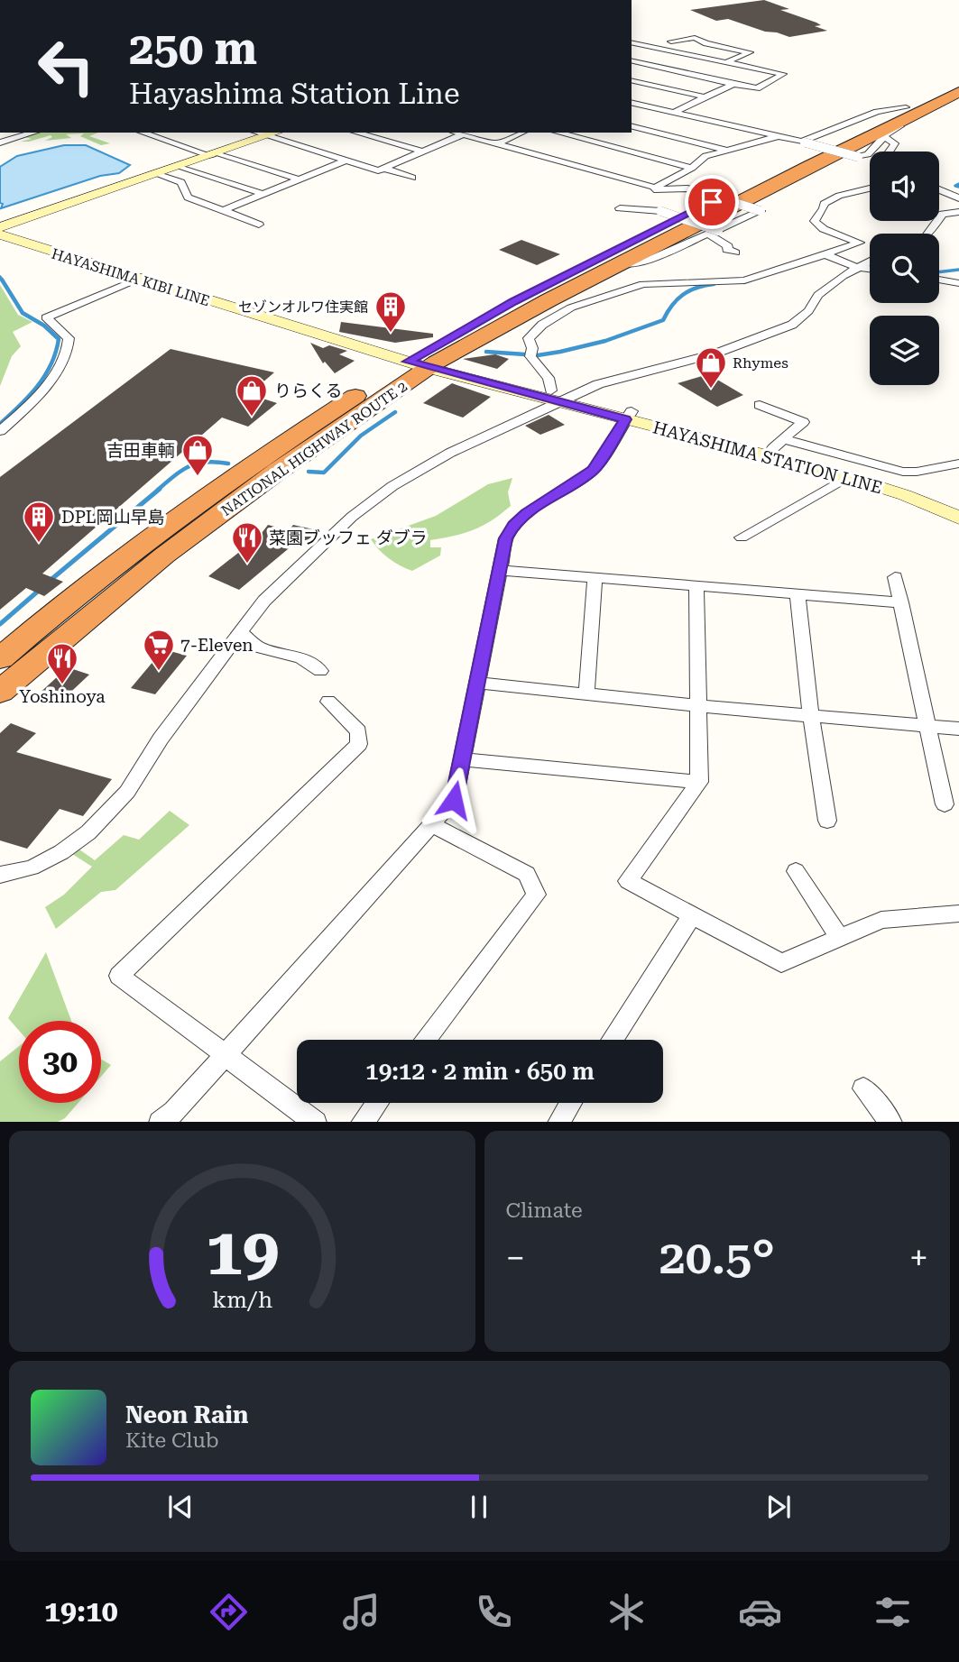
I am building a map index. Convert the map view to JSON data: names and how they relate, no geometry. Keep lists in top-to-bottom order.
{
  "streets": {
    "highway": ["NATIONAL HIGHWAY ROUTE 2"],
    "main road": ["HAYASHIMA KIBI LINE", "HAYASHIMA STATION LINE"]
  },
  "crossings": [
    ["HAYASHIMA KIBI LINE", "NATIONAL HIGHWAY ROUTE 2"],
    ["HAYASHIMA KIBI LINE", "HAYASHIMA STATION LINE"],
    ["NATIONAL HIGHWAY ROUTE 2", "HAYASHIMA STATION LINE"]
  ],
  "places": {
    "building": ["セゾンオルワ住実館", "DPL岡山早島"],
    "shop": ["Rhymes", "りらくる", "吉田車輌"],
    "restaurant": ["菜園ブッフェ ダブラ", "Yoshinoya"],
    "supermarket": ["7-Eleven"]
  },
  "page": {
    "turn": ["250 m", "Hayashima Station Line"],
    "limit": "30",
    "trip": "19:12 · 2 min · 650 m",
    "tile": "Climate",
    "heat": ["−", "20.5°", "+"],
    "song": ["Neon Rain", "Kite Club"],
    "tabs": "19:10",
    "gauge": ["19", "km/h"]
  }
}
